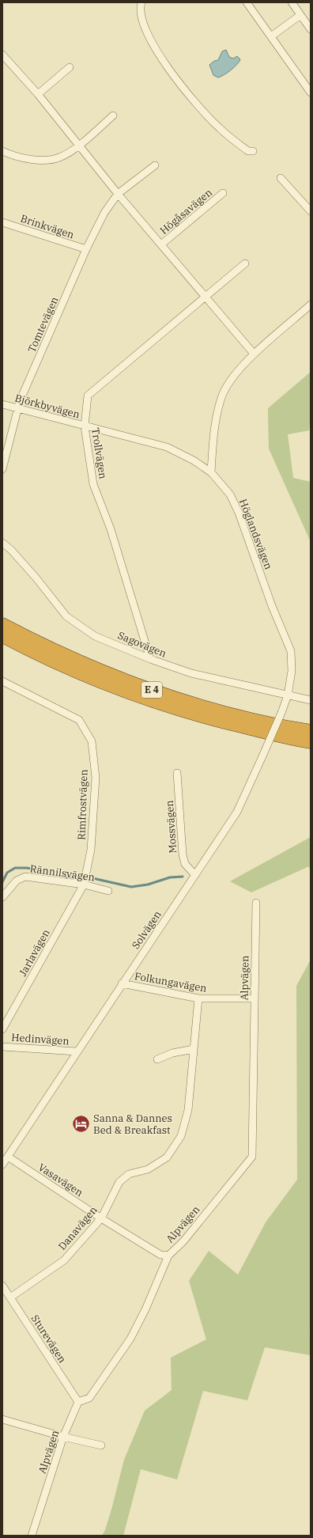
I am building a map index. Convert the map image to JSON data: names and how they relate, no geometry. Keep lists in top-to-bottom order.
{
  "streets": {
    "highway": ["E 4"],
    "street": [
      "Högåsavägen",
      "Brinkvägen",
      "Tomtevägen",
      "Björkbyvägen",
      "Trollvägen",
      "Höglandsvägen",
      "Sagovägen",
      "Rimfrostvägen",
      "Mossvägen",
      "Rännilsvägen",
      "Solvägen",
      "Jarlavägen",
      "Alpvägen",
      "Folkungavägen",
      "Hedinvägen",
      "Vasavägen",
      "Danavägen",
      "Sturevägen"
    ]
  },
  "crossings": [
    ["Högåsavägen", "Tomtevägen"],
    ["Högåsavägen", "Trollvägen"],
    ["Brinkvägen", "Tomtevägen"],
    ["Tomtevägen", "Björkbyvägen"],
    ["Björkbyvägen", "Trollvägen"],
    ["Björkbyvägen", "Höglandsvägen"],
    ["Trollvägen", "Sagovägen"],
    ["Höglandsvägen", "Sagovägen"],
    ["Höglandsvägen", "Solvägen"],
    ["Sagovägen", "Solvägen"],
    ["Rimfrostvägen", "Rännilsvägen"],
    ["Rimfrostvägen", "Jarlavägen"],
    ["Mossvägen", "Solvägen"],
    ["Rännilsvägen", "Jarlavägen"],
    ["Solvägen", "Folkungavägen"],
    ["Solvägen", "Hedinvägen"],
    ["Solvägen", "Vasavägen"],
    ["Alpvägen", "Folkungavägen"],
    ["Alpvägen", "Vasavägen"],
    ["Alpvägen", "Sturevägen"],
    ["Folkungavägen", "Danavägen"],
    ["Vasavägen", "Danavägen"],
    ["Danavägen", "Sturevägen"]
  ],
  "places": {
    "hotel": ["Sanna & Dannes Bed & Breakfast"]
  }
}
